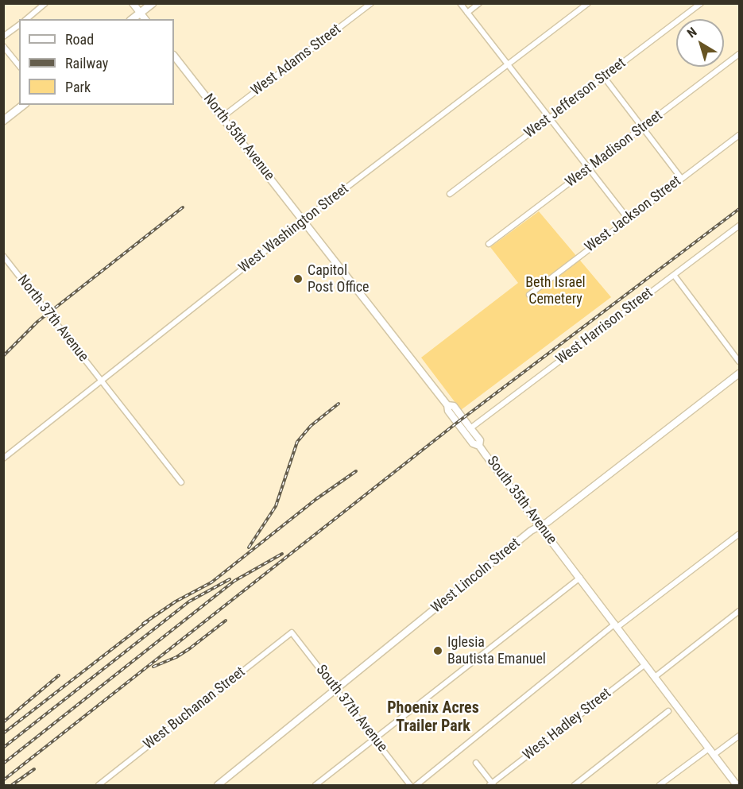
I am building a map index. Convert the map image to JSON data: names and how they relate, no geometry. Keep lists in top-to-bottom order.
{
  "streets": {
    "main road": ["North 35th Avenue", "South 35th Avenue", "West Lincoln Street"],
    "street": [
      "West Adams Street",
      "West Jefferson Street",
      "West Madison Street",
      "West Jackson Street",
      "West Washington Street",
      "North 37th Avenue",
      "West Harrison Street",
      "West Buchanan Street",
      "South 37th Avenue",
      "West Hadley Street"
    ]
  },
  "crossings": [
    ["West Adams Street", "North 35th Avenue"],
    ["North 35th Avenue", "West Washington Street"],
    ["North 35th Avenue", "South 35th Avenue"],
    ["West Washington Street", "North 37th Avenue"],
    ["West Washington Street", "South 35th Avenue"],
    ["South 35th Avenue", "West Lincoln Street"],
    ["South 35th Avenue", "West Hadley Street"],
    ["West Lincoln Street", "South 37th Avenue"],
    ["West Buchanan Street", "South 37th Avenue"]
  ],
  "districts": ["Phoenix Acres Trailer Park"],
  "parks": ["Beth Israel Cemetery"],
  "places": ["Capitol Post Office", "Iglesia Bautista Emanuel"],
  "legend": ["Road", "Railway", "Park"],
  "north": "top left"
}
